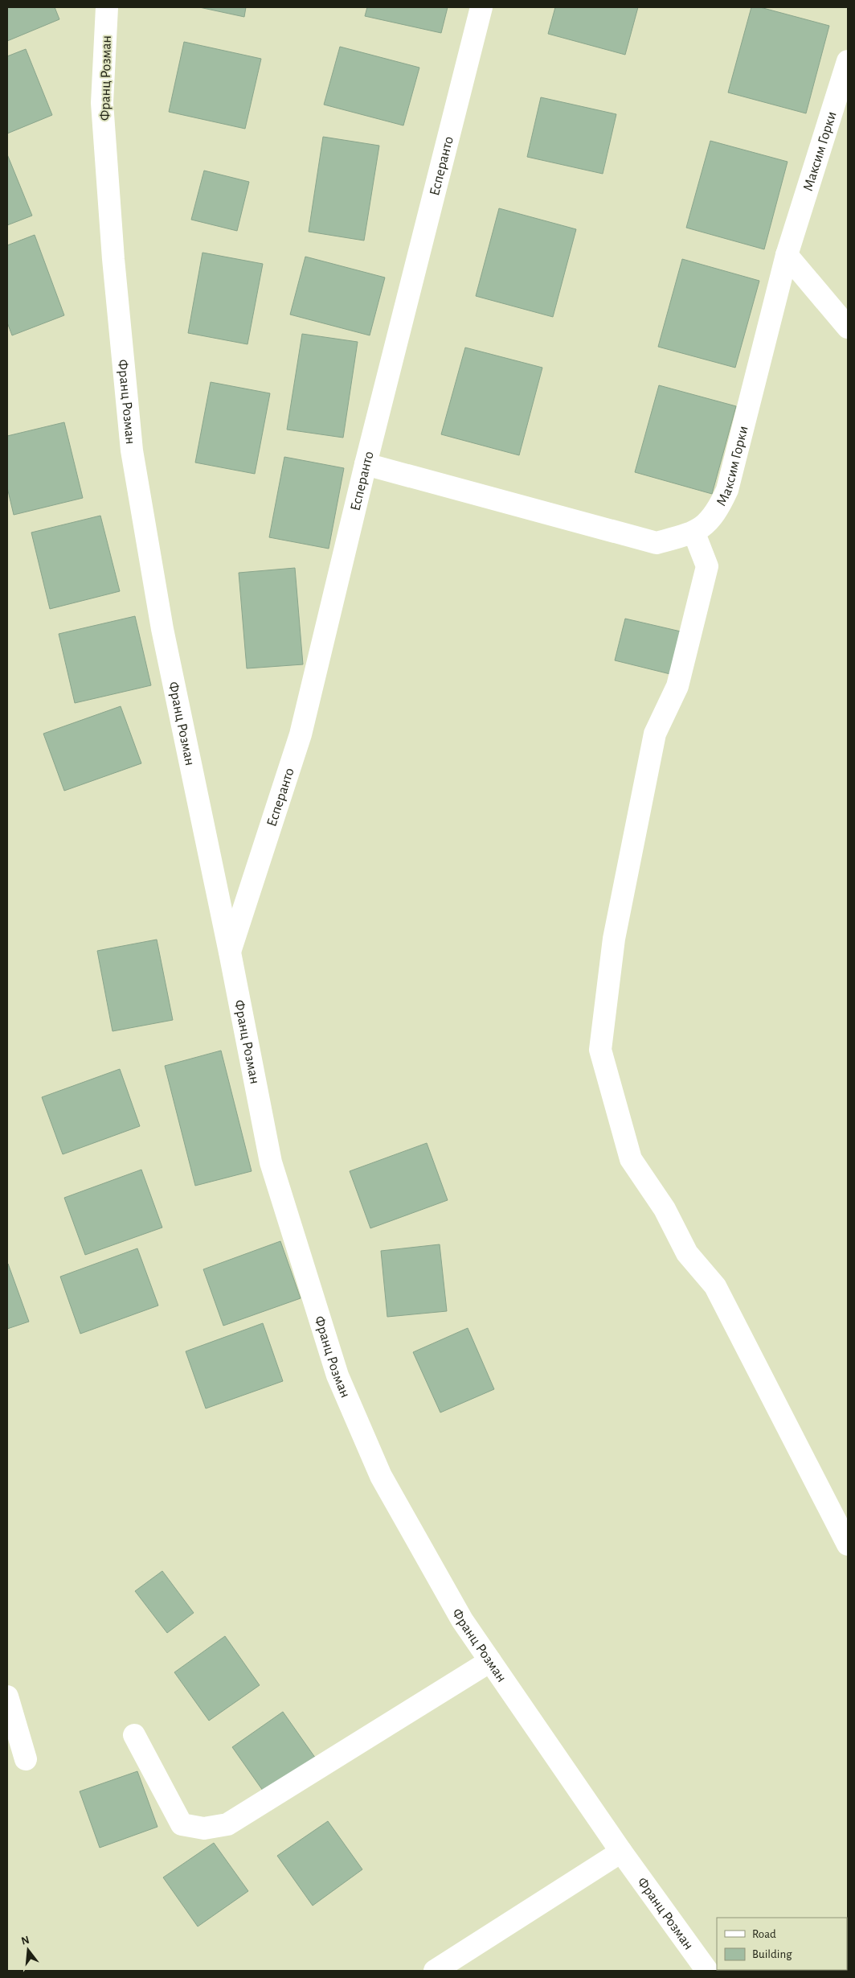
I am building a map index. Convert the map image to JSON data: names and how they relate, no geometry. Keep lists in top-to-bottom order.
{
  "streets": {
    "street": ["Франц Розман", "Максим Горки", "Есперанто"]
  },
  "crossings": [
    ["Франц Розман", "Есперанто"],
    ["Максим Горки", "Есперанто"]
  ],
  "legend": ["Road", "Building"],
  "north": "top"
}
